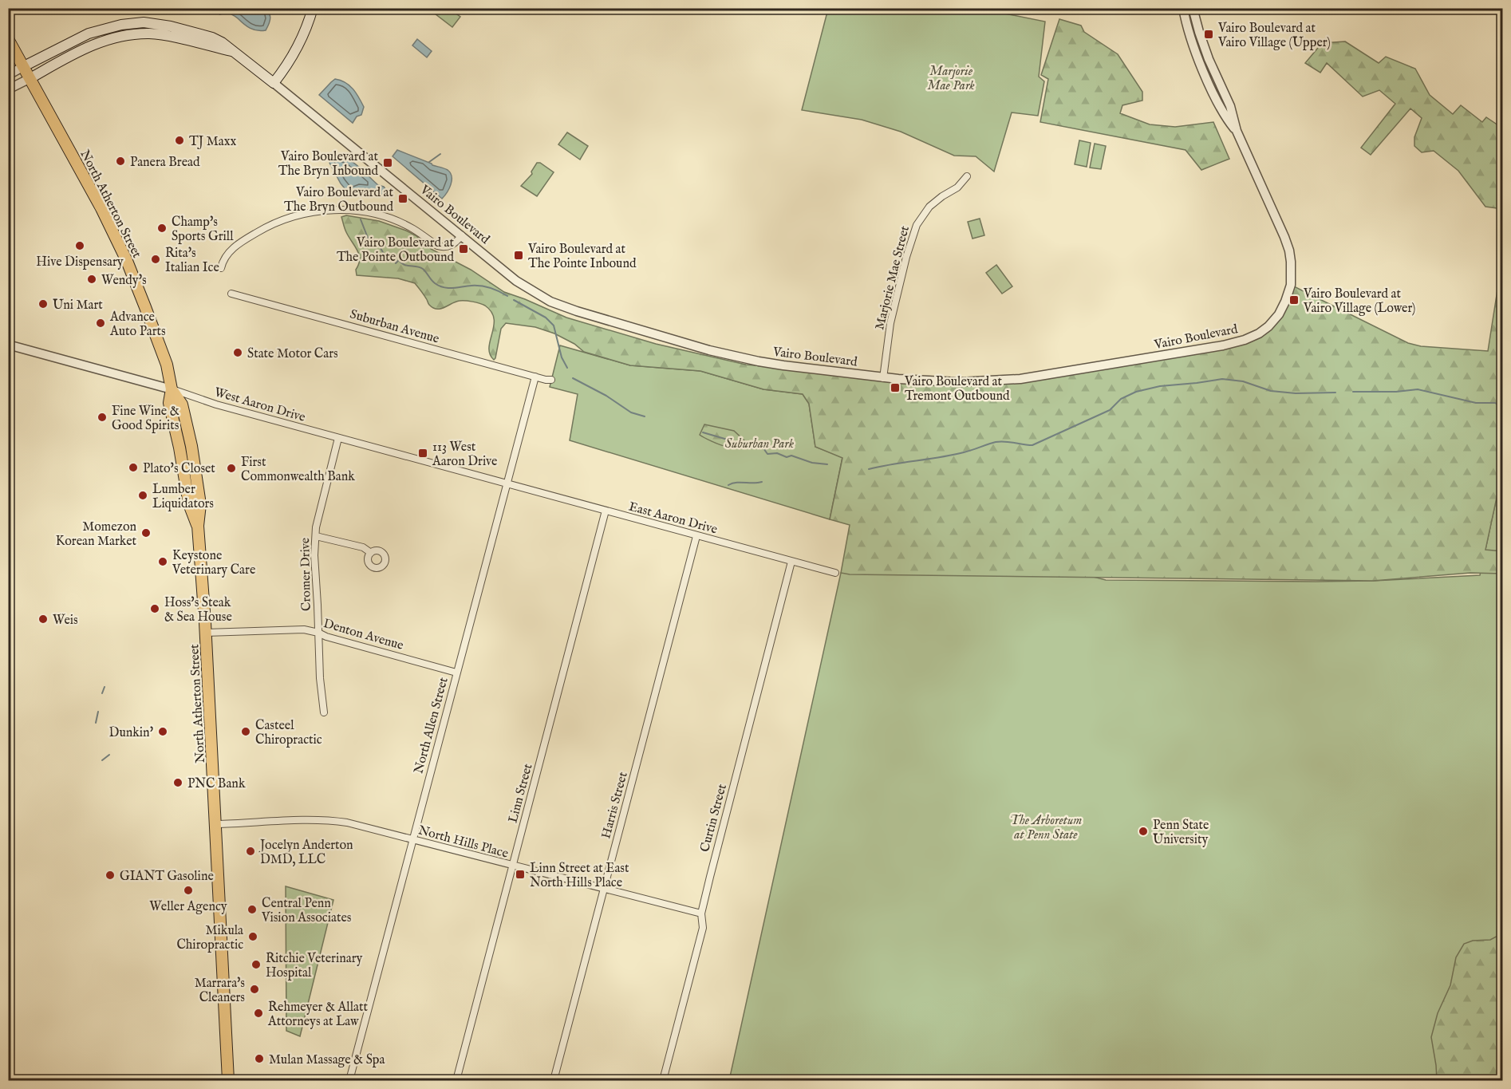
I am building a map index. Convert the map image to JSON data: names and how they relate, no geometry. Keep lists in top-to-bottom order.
{
  "streets": {
    "main road": ["North Atherton Street", "Vairo Boulevard"],
    "street": [
      "Marjorie Mae Street",
      "Suburban Avenue",
      "West Aaron Drive",
      "East Aaron Drive",
      "Cromer Drive",
      "Denton Avenue",
      "North Allen Street",
      "Linn Street",
      "Harris Street",
      "Curtin Street",
      "North Hills Place"
    ]
  },
  "crossings": [
    ["North Atherton Street", "Vairo Boulevard"],
    ["North Atherton Street", "West Aaron Drive"],
    ["North Atherton Street", "Denton Avenue"],
    ["North Atherton Street", "North Hills Place"],
    ["Vairo Boulevard", "Marjorie Mae Street"],
    ["Suburban Avenue", "North Allen Street"],
    ["West Aaron Drive", "East Aaron Drive"],
    ["West Aaron Drive", "Cromer Drive"],
    ["West Aaron Drive", "North Allen Street"],
    ["East Aaron Drive", "North Allen Street"],
    ["East Aaron Drive", "Linn Street"],
    ["East Aaron Drive", "Harris Street"],
    ["East Aaron Drive", "Curtin Street"],
    ["Cromer Drive", "Denton Avenue"],
    ["Denton Avenue", "North Allen Street"],
    ["North Allen Street", "North Hills Place"],
    ["Linn Street", "North Hills Place"],
    ["Harris Street", "North Hills Place"],
    ["Curtin Street", "North Hills Place"]
  ],
  "parks": ["Marjorie Mae Park", "Suburban Park", "The Arboretum at Penn State"],
  "places": {
    "transit": [
      "Vairo Boulevard at Vairo Village (Upper)",
      "Vairo Boulevard at The Bryn Inbound",
      "Vairo Boulevard at The Bryn Outbound",
      "Vairo Boulevard at The Pointe Outbound",
      "Vairo Boulevard at The Pointe Inbound",
      "Vairo Boulevard at Vairo Village (Lower)",
      "Vairo Boulevard at Tremont Outbound",
      "113 West Aaron Drive",
      "Linn Street at East North Hills Place"
    ],
    "other": [
      "TJ Maxx",
      "Panera Bread",
      "Champ's Sports Grill",
      "Hive Dispensary",
      "Rita's Italian Ice",
      "Wendy's",
      "Uni Mart",
      "Advance Auto Parts",
      "State Motor Cars",
      "Fine Wine & Good Spirits",
      "Plato's Closet",
      "First Commonwealth Bank",
      "Lumber Liquidators",
      "Momezon Korean Market",
      "Keystone Veterinary Care",
      "Hoss's Steak & Sea House",
      "Weis",
      "Dunkin'",
      "Casteel Chiropractic",
      "PNC Bank",
      "Penn State University",
      "Jocelyn Anderton DMD, LLC",
      "GIANT Gasoline",
      "Weller Agency",
      "Central Penn Vision Associates",
      "Mikula Chiropractic",
      "Ritchie Veterinary Hospital",
      "Marrara's Cleaners",
      "Rehmeyer & Allatt Attorneys at Law",
      "Mulan Massage & Spa"
    ]
  }
}
